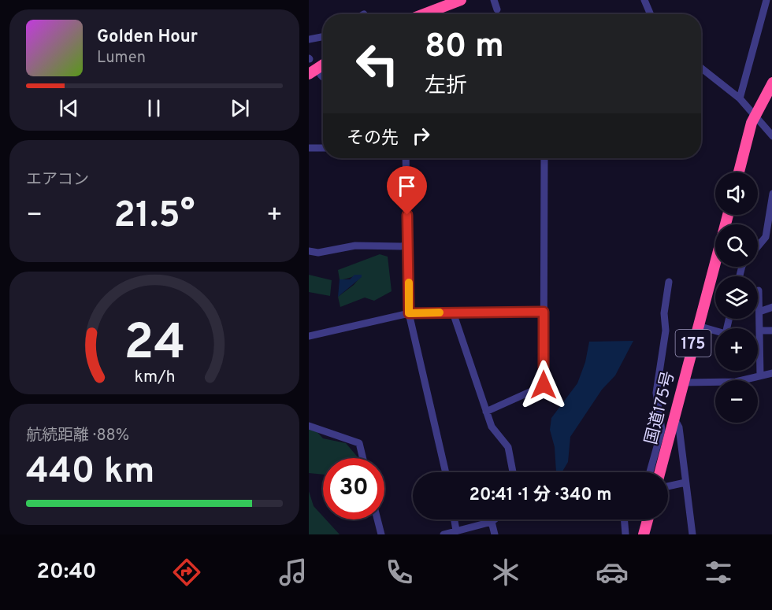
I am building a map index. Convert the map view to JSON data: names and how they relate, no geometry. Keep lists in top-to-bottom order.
{
  "streets": {
    "highway": ["175", "国道175号"]
  },
  "page": {
    "turn": ["80 m", "左折"],
    "song": ["Golden Hour", "Lumen"],
    "then": "その先",
    "tile": [
      "エアコン",
      ["航続距離 · 88%", "440 km"]
    ],
    "map_buttons": ["+", "−"],
    "heat": ["−", "21.5°", "+"],
    "limit": "30",
    "trip": "20:41 · 1 分 · 340 m",
    "tabs": "20:40",
    "gauge": ["24", "km/h"]
  }
}
